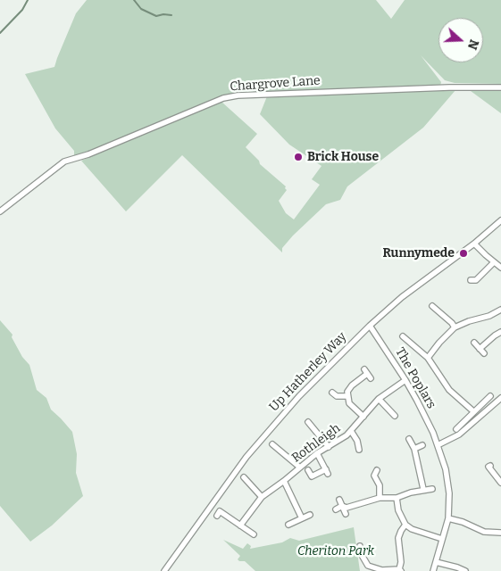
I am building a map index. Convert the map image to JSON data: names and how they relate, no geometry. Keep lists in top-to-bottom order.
{
  "streets": {
    "street": [
      "Chargrove Lane",
      "Up Hatherley Way",
      "The Poplars",
      "Rothleigh"
    ]
  },
  "crossings": [
    ["Up Hatherley Way", "The Poplars"],
    ["The Poplars", "Rothleigh"]
  ],
  "parks": ["Cheriton Park"],
  "places": ["Brick House", "Runnymede"],
  "north": "right"
}
